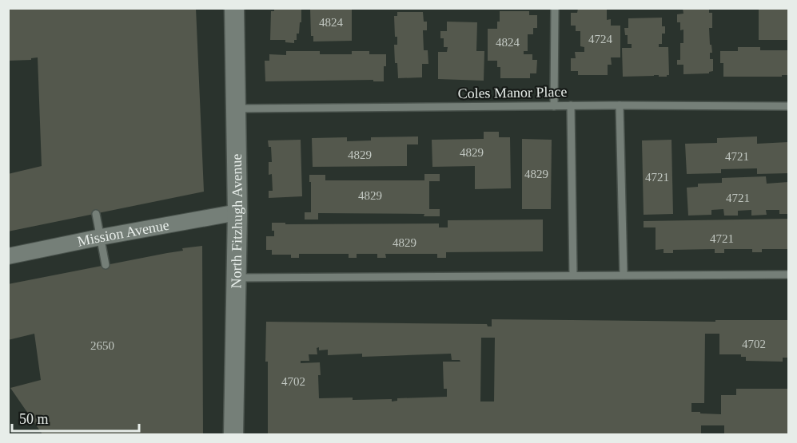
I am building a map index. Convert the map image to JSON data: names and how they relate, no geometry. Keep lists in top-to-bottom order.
{
  "streets": {
    "street": ["North Fitzhugh Avenue", "Mission Avenue"],
    "lane": ["Coles Manor Place"]
  },
  "crossings": [
    ["Coles Manor Place", "North Fitzhugh Avenue"],
    ["North Fitzhugh Avenue", "Mission Avenue"]
  ],
  "house_numbers": [
    "4824",
    "4724",
    "4824",
    "4829",
    "4829",
    "4721",
    "4829",
    "4721",
    "4829",
    "4721",
    "4721",
    "4829",
    "4702",
    "2650",
    "4702"
  ],
  "scale_bar": "50 m"
}
